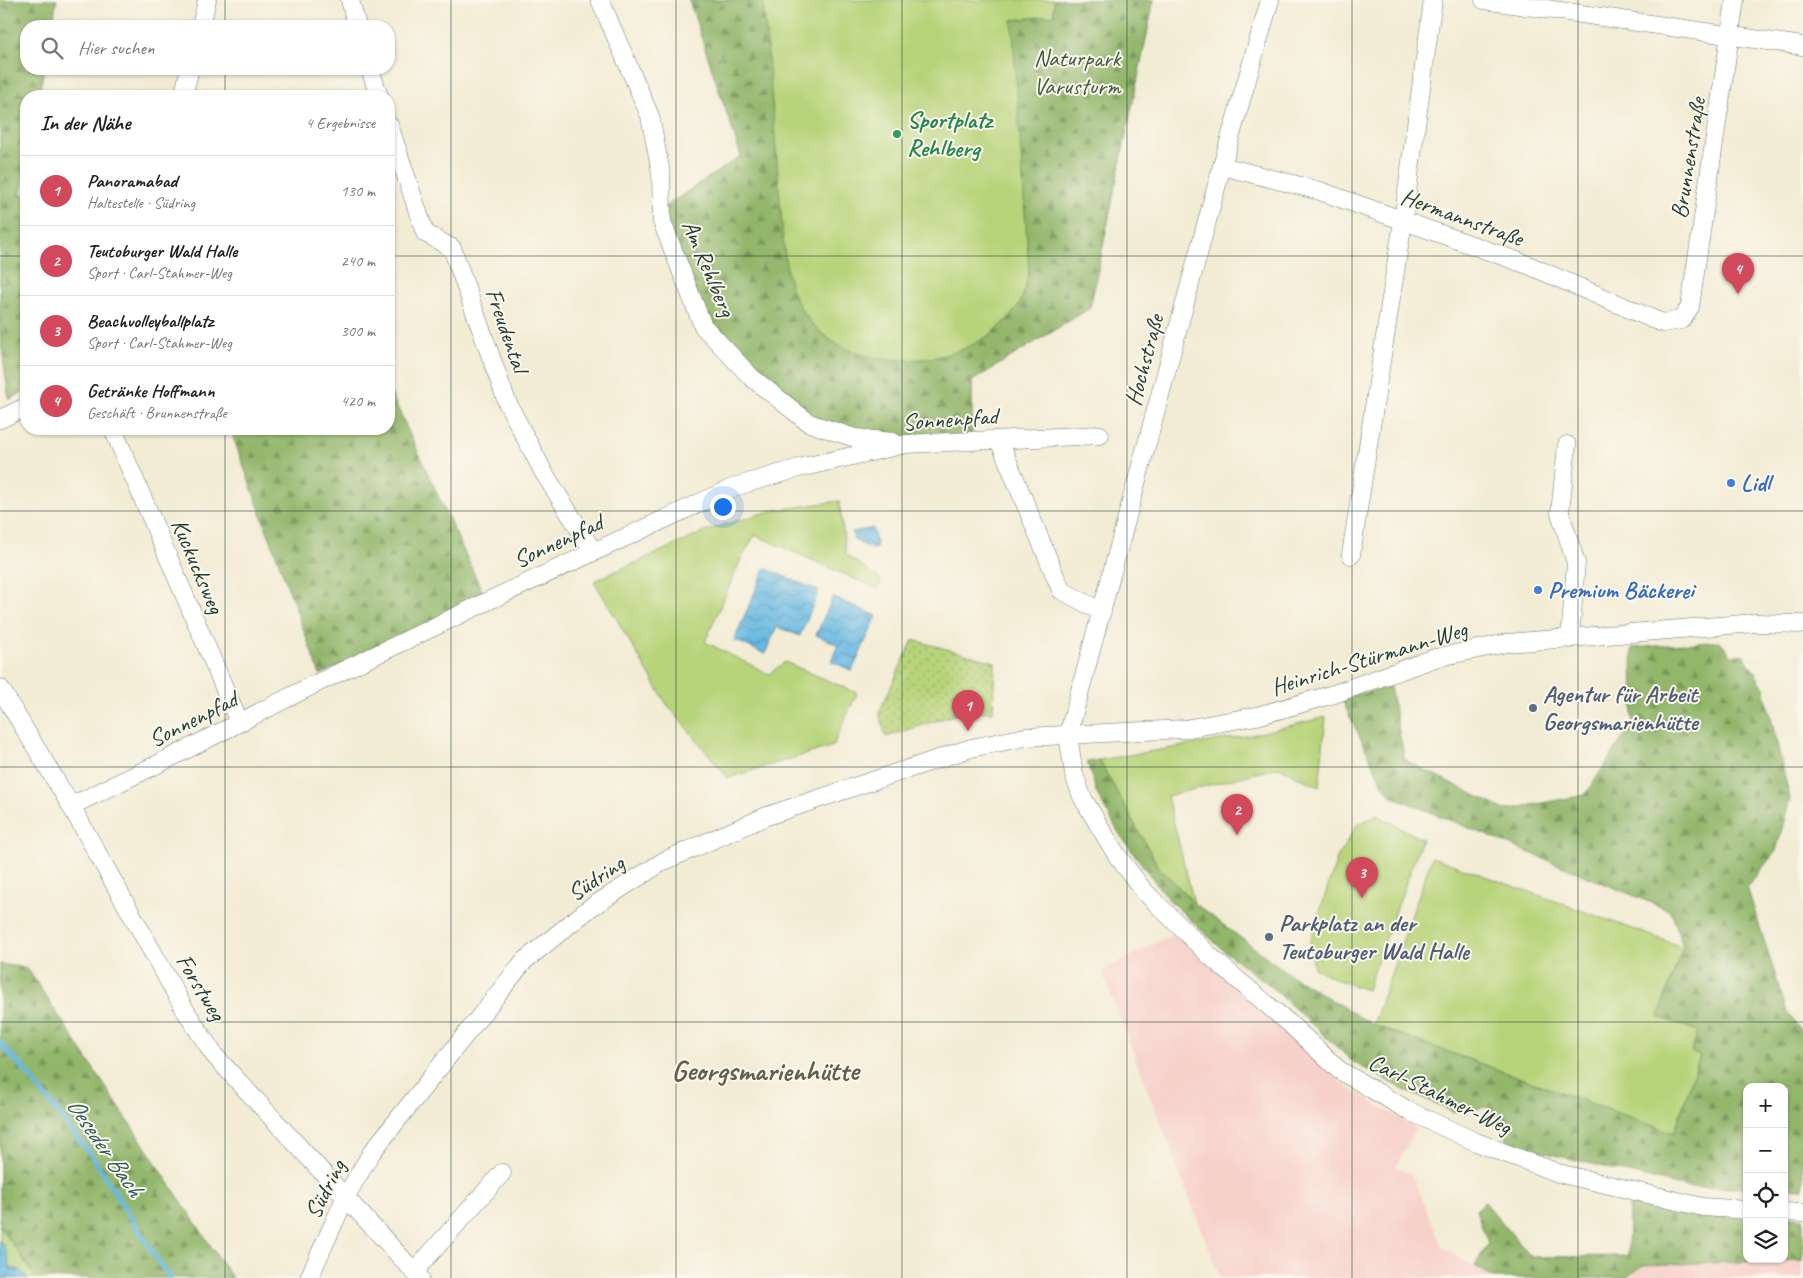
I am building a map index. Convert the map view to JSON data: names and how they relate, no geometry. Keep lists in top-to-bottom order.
{
  "streets": {
    "street": [
      "Brunnenstraße",
      "Hermannstraße",
      "Am Rehlberg",
      "Freudental",
      "Hochstraße",
      "Sonnenpfad",
      "Kuckucksweg",
      "Heinrich-Stürmann-Weg",
      "Südring",
      "Forstweg",
      "Carl-Stahmer-Weg"
    ]
  },
  "crossings": [
    ["Brunnenstraße", "Hermannstraße"],
    ["Hermannstraße", "Hochstraße"],
    ["Am Rehlberg", "Sonnenpfad"],
    ["Freudental", "Sonnenpfad"],
    ["Hochstraße", "Heinrich-Stürmann-Weg"],
    ["Hochstraße", "Südring"],
    ["Hochstraße", "Carl-Stahmer-Weg"],
    ["Sonnenpfad", "Kuckucksweg"],
    ["Sonnenpfad", "Forstweg"],
    ["Heinrich-Stürmann-Weg", "Südring"],
    ["Heinrich-Stürmann-Weg", "Carl-Stahmer-Weg"],
    ["Südring", "Forstweg"],
    ["Südring", "Carl-Stahmer-Weg"]
  ],
  "districts": ["Georgsmarienhütte"],
  "water": ["Oeseder Bach"],
  "parks": ["Naturpark Varusturm"],
  "places": [
    "Sportplatz Rehlberg",
    "Lidl",
    "Premium Bäckerei",
    "Agentur für Arbeit Georgsmarienhütte",
    "Parkplatz an der Teutoburger Wald Halle"
  ],
  "page": {
    "search": "Hier suchen",
    "heading": ["In der Nähe", "4 Ergebnisse"],
    "list": [
      {
        "mark": "1",
        "name": "Panoramabad",
        "note": "Haltestelle · Südring",
        "value": "130 m"
      },
      {
        "mark": "2",
        "name": "Teutoburger Wald Halle",
        "note": "Sport · Carl-Stahmer-Weg",
        "value": "240 m"
      },
      {
        "mark": "3",
        "name": "Beachvolleyballplatz",
        "note": "Sport · Carl-Stahmer-Weg",
        "value": "300 m"
      },
      {
        "mark": "4",
        "name": "Getränke Hoffmann",
        "note": "Geschäft · Brunnenstraße",
        "value": "420 m"
      }
    ],
    "pins": [
      "4",
      "1",
      "2",
      "3"
    ],
    "map_buttons": ["+", "−"]
  }
}
